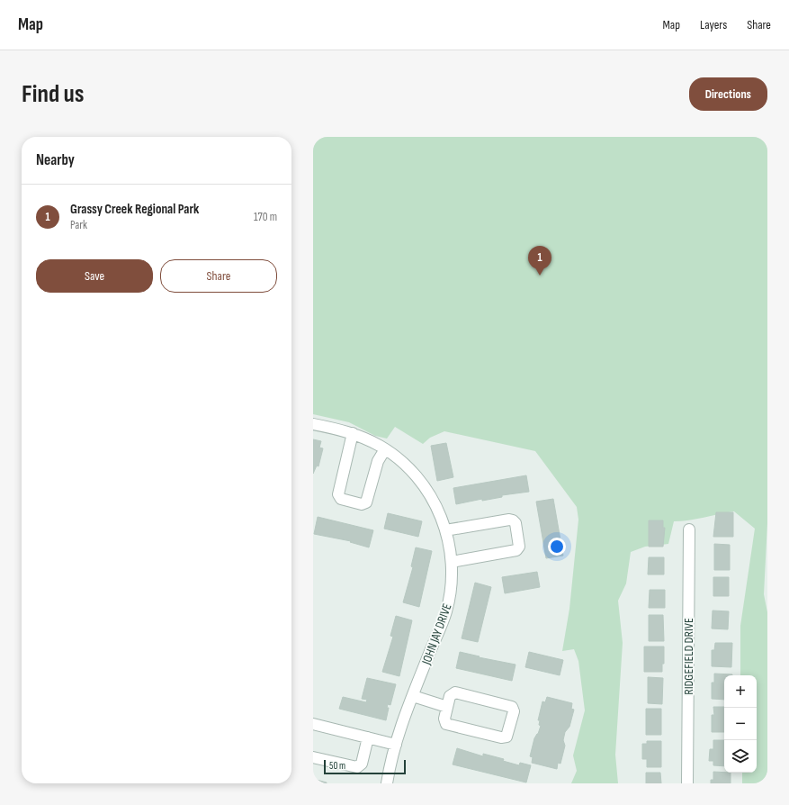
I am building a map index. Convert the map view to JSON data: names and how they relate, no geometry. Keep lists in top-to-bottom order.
{
  "streets": {
    "street": ["JOHN JAY DRIVE", "RIDGEFIELD DRIVE"]
  },
  "scale_bar": "50 m",
  "page": {
    "header": "Map",
    "nav": ["Map", "Layers", "Share"],
    "buttons": [
      "Directions",
      ["Save", "Share"]
    ],
    "title": "Find us",
    "heading": "Nearby",
    "list": [
      {
        "mark": "1",
        "name": "Grassy Creek Regional Park",
        "note": "Park",
        "value": "170 m"
      }
    ],
    "pins": "1",
    "map_buttons": ["+", "−"],
    "scale": "50 m"
  }
}
